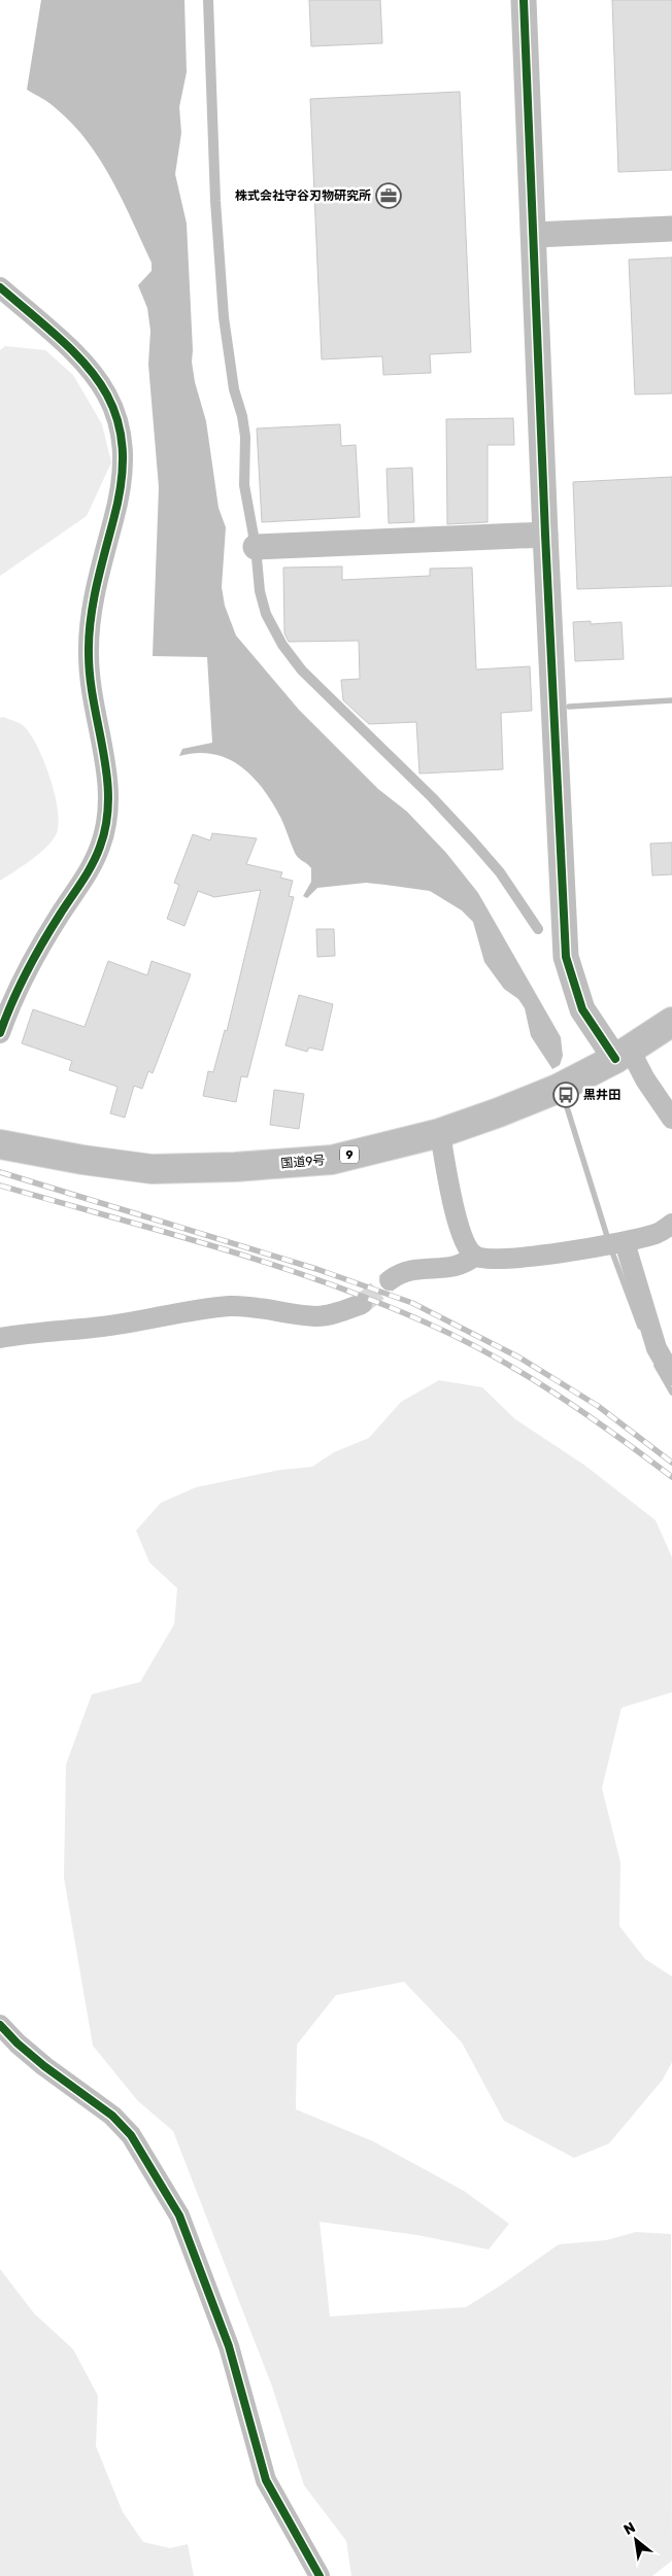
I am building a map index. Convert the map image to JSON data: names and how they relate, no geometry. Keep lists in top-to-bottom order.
{
  "streets": {
    "highway": ["9", "国道9号"]
  },
  "places": {
    "office": ["株式会社守谷刃物研究所"],
    "bus stop": ["黒井田"]
  },
  "north": "top left"
}
